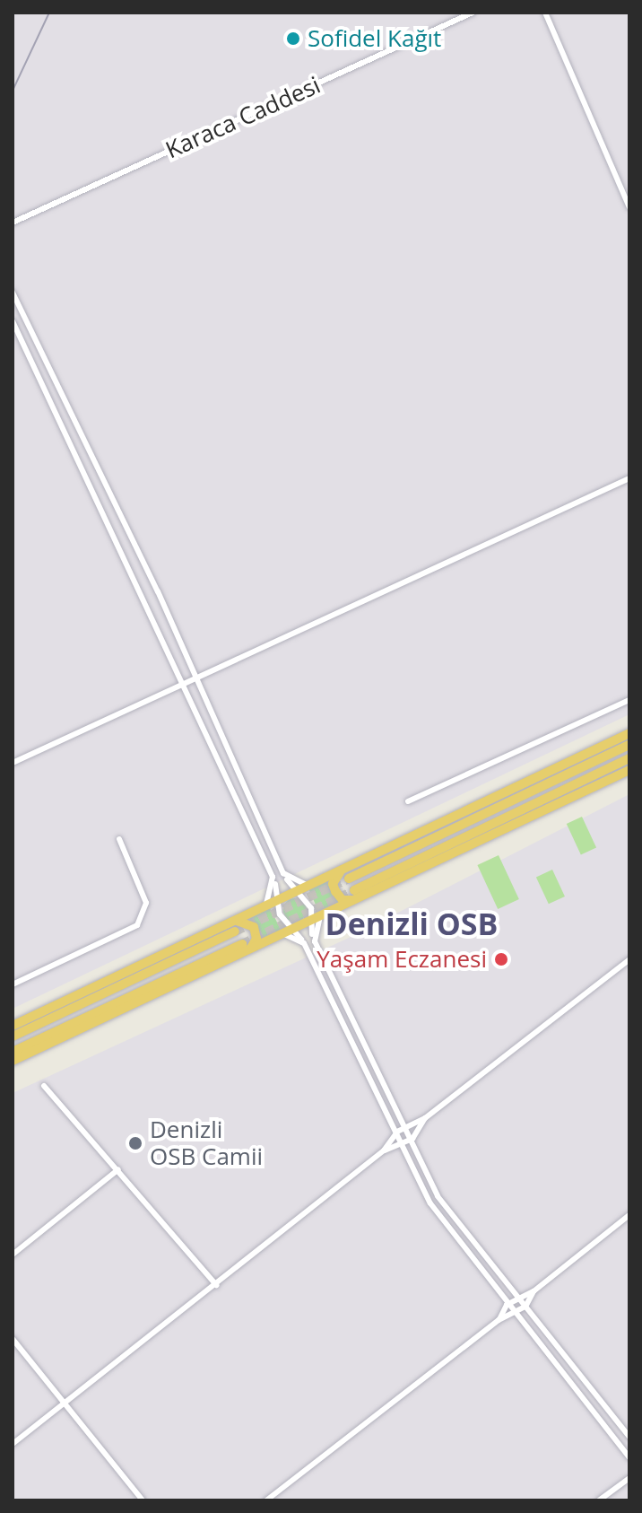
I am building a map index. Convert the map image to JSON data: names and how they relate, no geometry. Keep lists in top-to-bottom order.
{
  "streets": {
    "street": ["Karaca Caddesi"]
  },
  "districts": ["Denizli OSB"],
  "places": ["Sofidel Kağıt", "Yaşam Eczanesi", "Denizli OSB Camii"]
}
